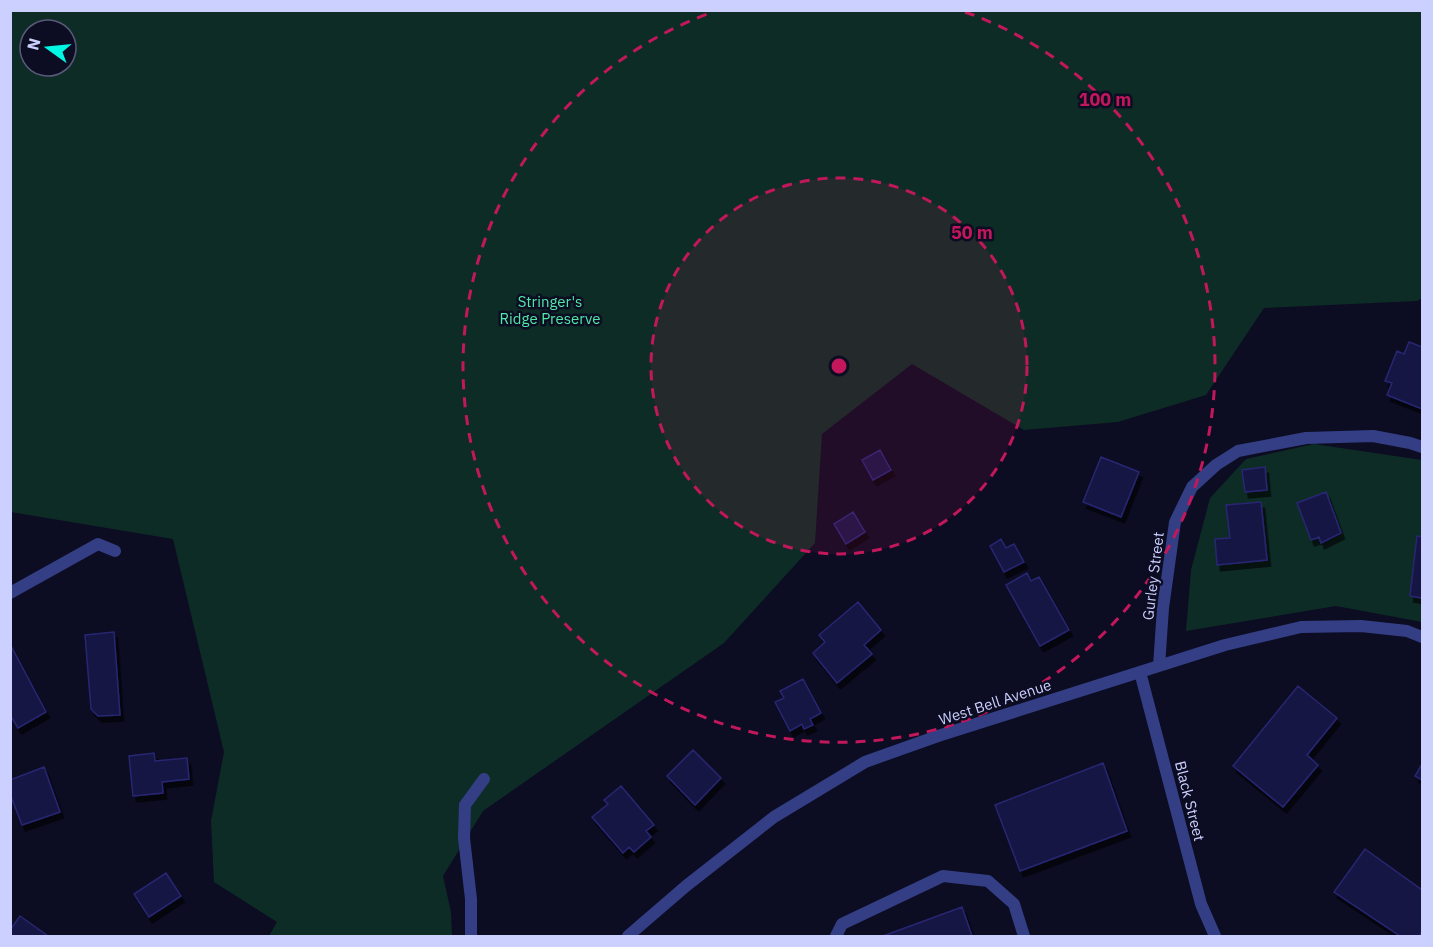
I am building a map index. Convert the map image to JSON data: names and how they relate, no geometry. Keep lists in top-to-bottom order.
{
  "streets": {
    "street": ["Gurley Street", "West Bell Avenue", "Black Street"]
  },
  "crossings": [
    ["Gurley Street", "West Bell Avenue"],
    ["West Bell Avenue", "Black Street"]
  ],
  "parks": ["Stringer's Ridge Preserve"],
  "north": "left",
  "rings": ["100 m", "50 m"]
}
